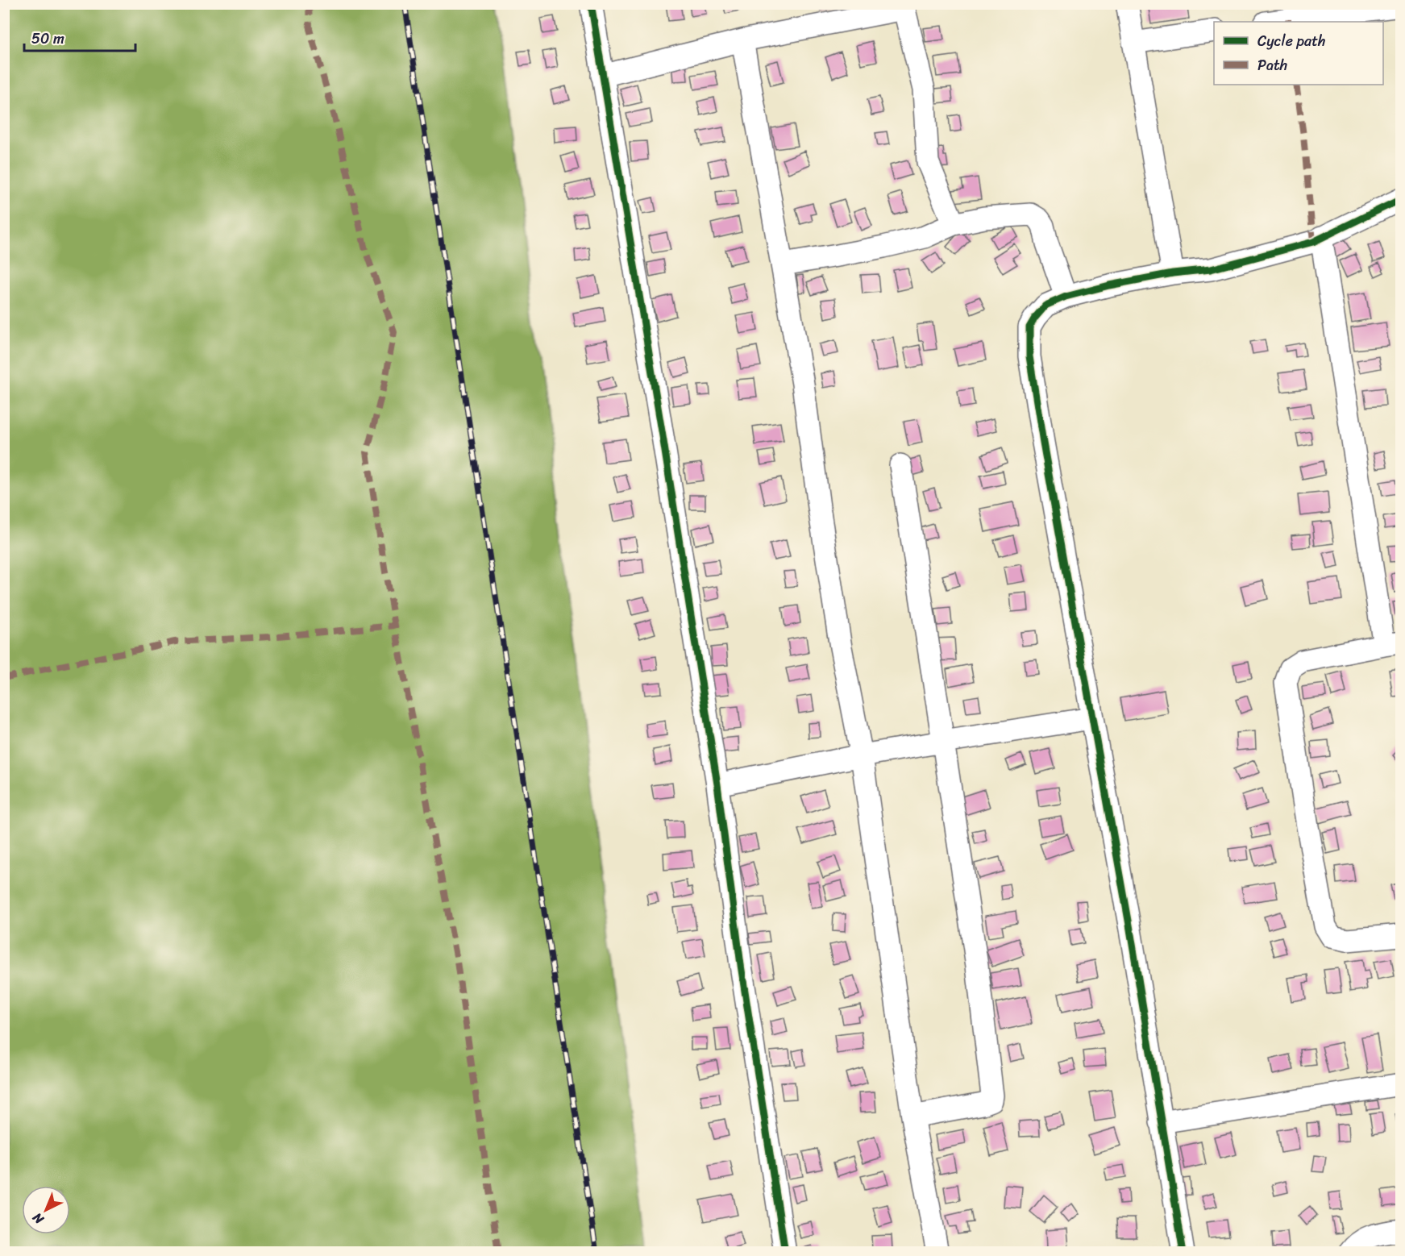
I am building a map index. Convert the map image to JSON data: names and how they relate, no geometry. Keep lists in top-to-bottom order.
{
  "legend": ["Cycle path", "Path"],
  "scale_bar": "50 m",
  "north": "bottom left"
}
